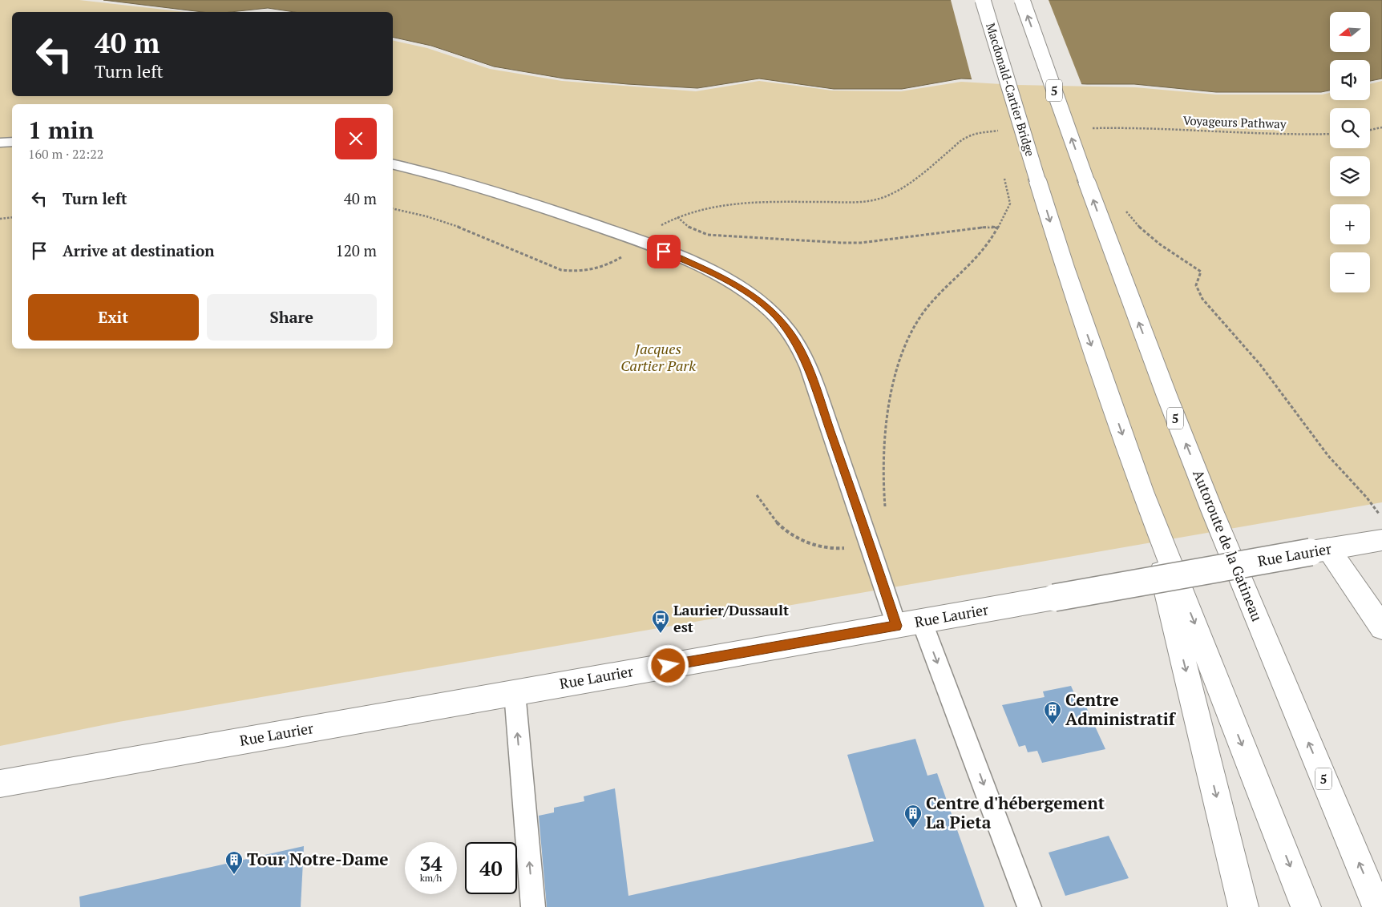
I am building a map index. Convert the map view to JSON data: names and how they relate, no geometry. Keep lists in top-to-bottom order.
{
  "streets": {
    "main road": [
      "Macdonald-Cartier Bridge",
      "5",
      "Autoroute de la Gatineau",
      "Rue Laurier"
    ],
    "path": ["Voyageurs Pathway"]
  },
  "one_way": ["Macdonald-Cartier Bridge"],
  "parks": ["Jacques Cartier Park"],
  "places": {
    "bus stop": ["Laurier/Dussault est"],
    "building": ["Centre Administratif", "Centre d'hébergement La Pieta", "Tour Notre-Dame"]
  },
  "north": "left",
  "page": {
    "map_buttons": ["+", "−"],
    "turn": ["40 m", "Turn left"],
    "heading": ["1 min", "160 m · 22:22"],
    "list": [
      {
        "name": "Turn left",
        "value": "40 m"
      },
      {
        "name": "Arrive at destination",
        "value": "120 m"
      }
    ],
    "buttons": ["Exit", "Share"],
    "speed": "34 km/h",
    "limit": "40"
  }
}
